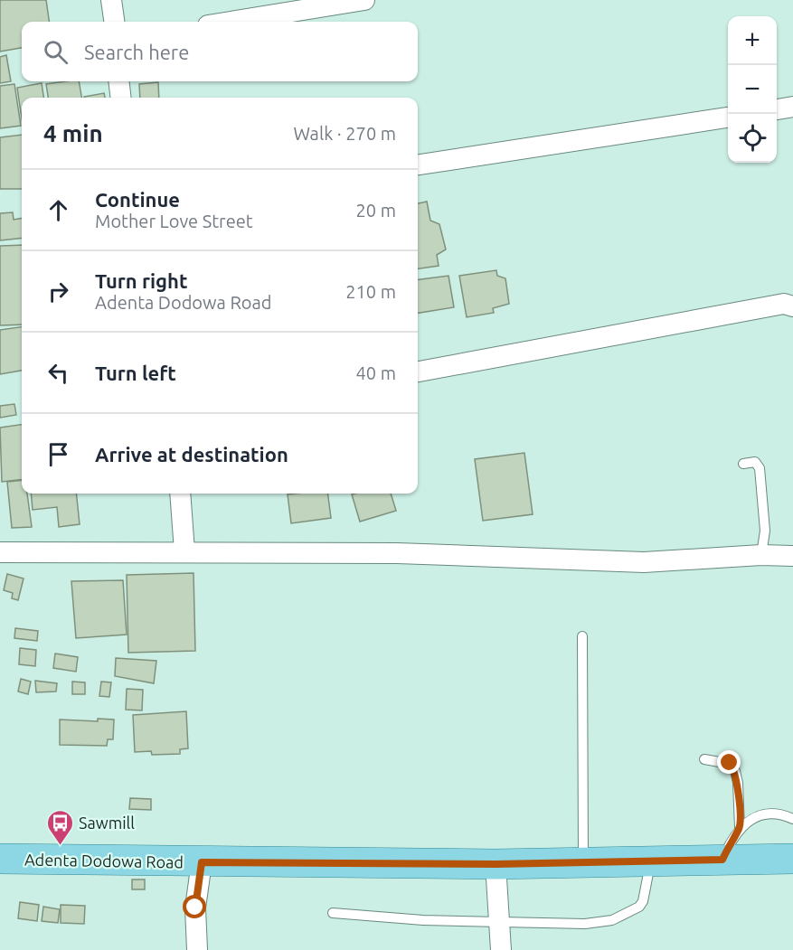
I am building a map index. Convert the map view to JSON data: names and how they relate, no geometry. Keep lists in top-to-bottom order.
{
  "streets": {
    "main road": ["Adenta Dodowa Road"]
  },
  "places": {
    "bus stop": ["Sawmill"]
  },
  "page": {
    "map_buttons": ["+", "−"],
    "search": "Search here",
    "heading": ["4 min", "Walk · 270 m"],
    "list": [
      ["Continue", "Mother Love Street", "20 m"],
      ["Turn right", "Adenta Dodowa Road", "210 m"],
      ["Turn left", "40 m"],
      "Arrive at destination"
    ]
  }
}
